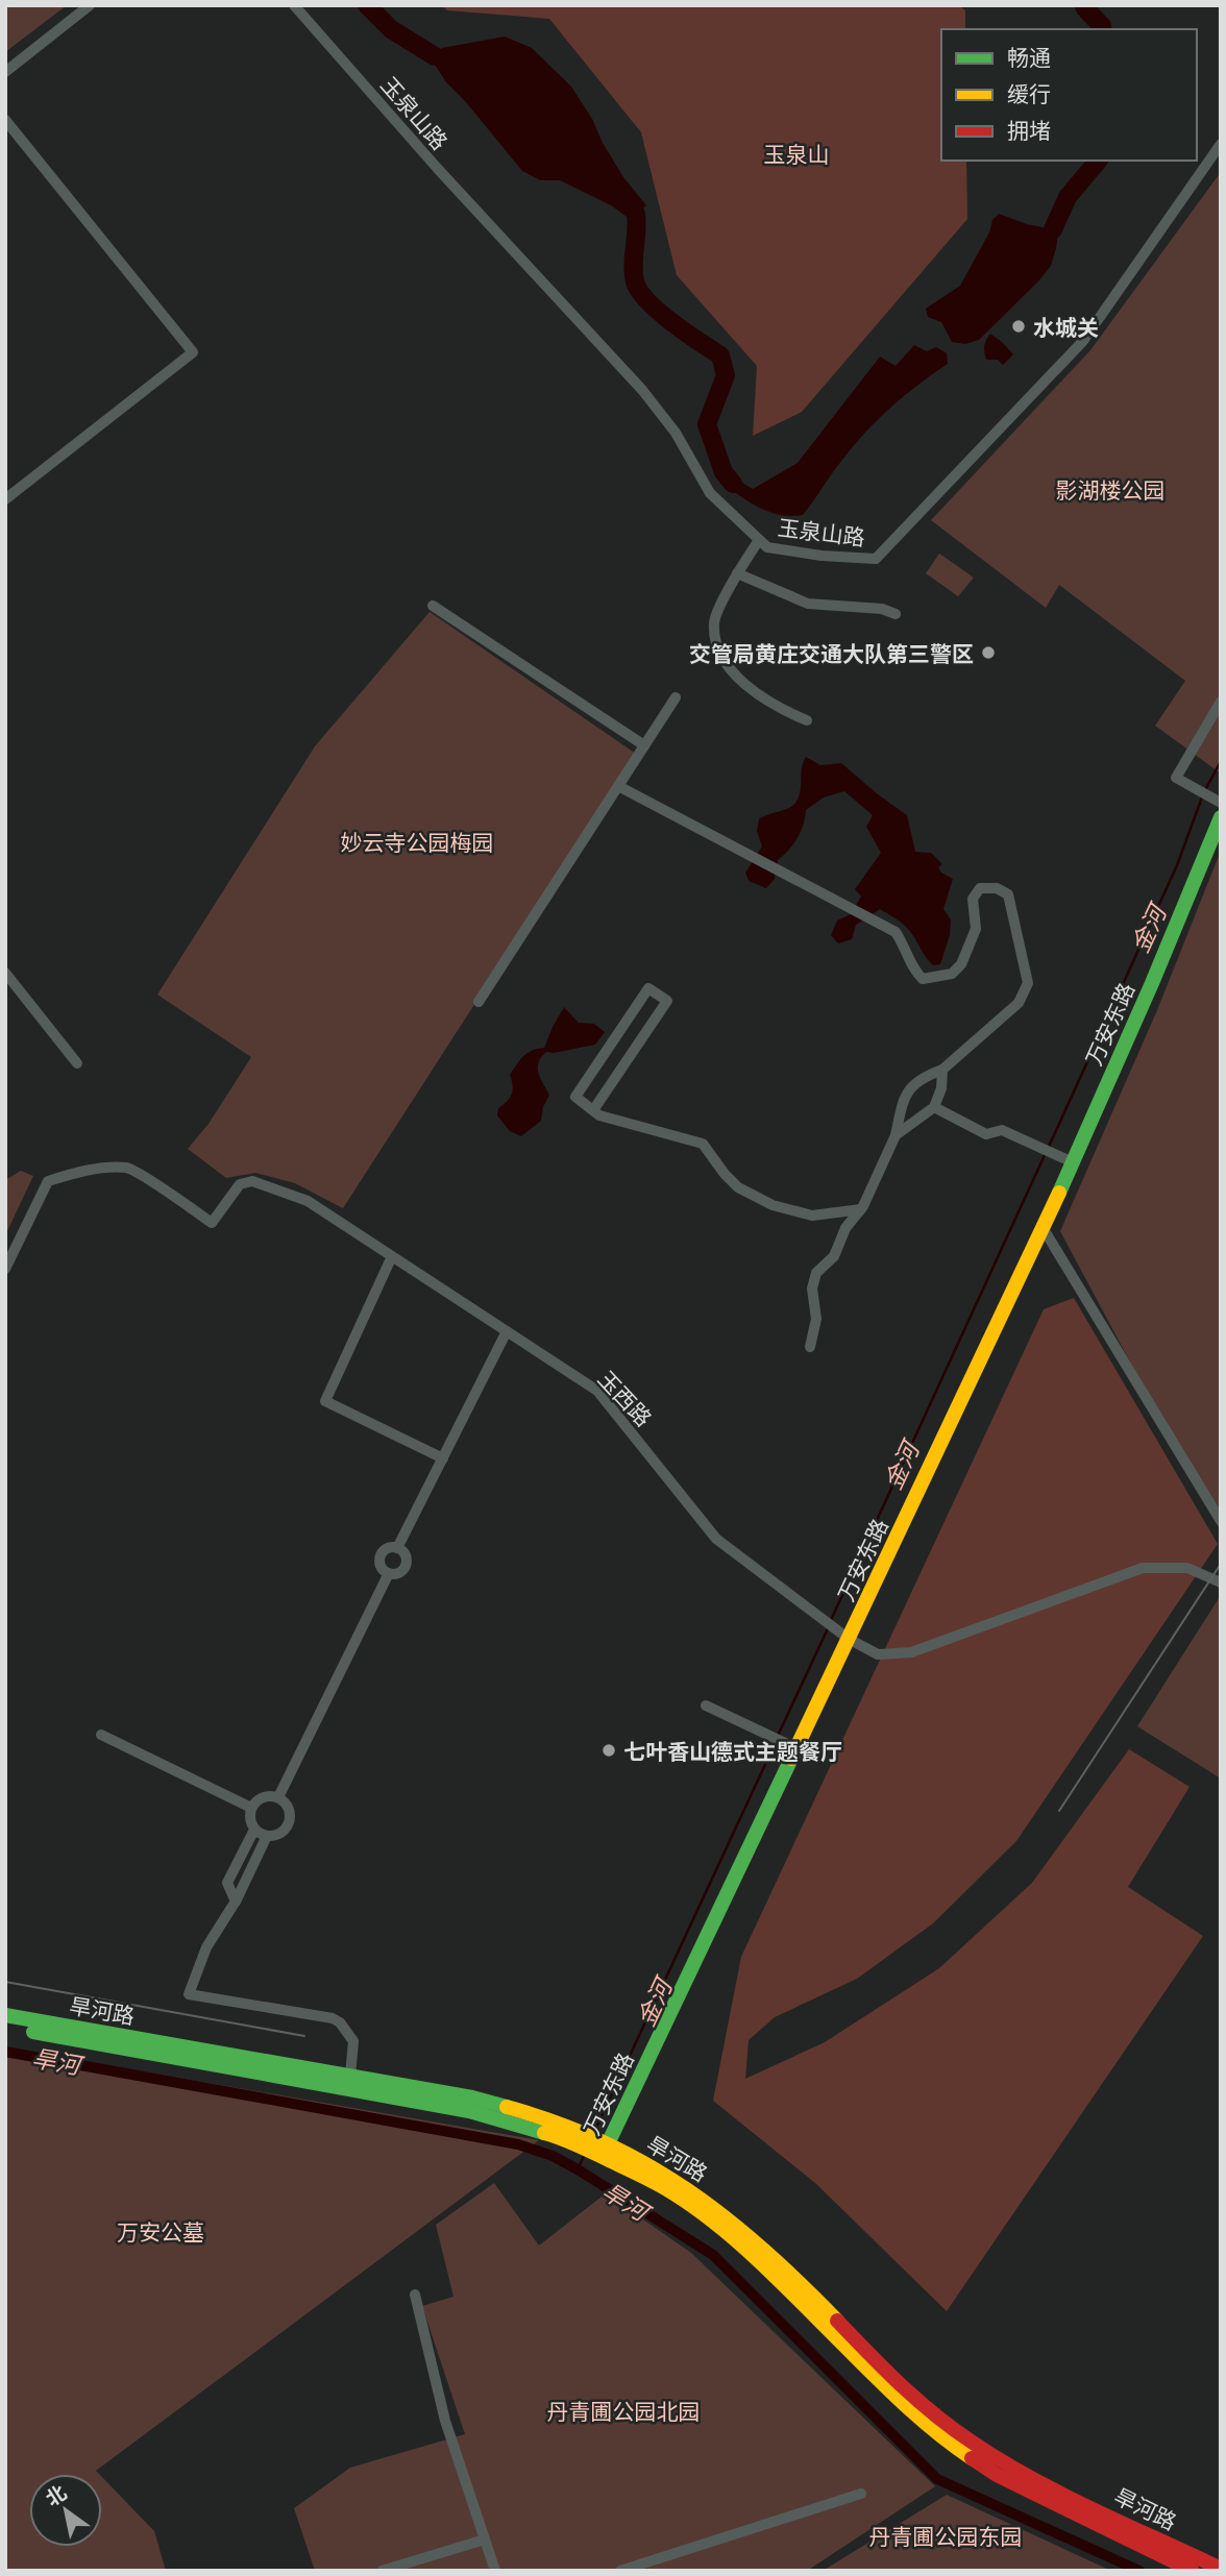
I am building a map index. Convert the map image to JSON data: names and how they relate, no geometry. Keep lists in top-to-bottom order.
{
  "streets": {
    "main road": ["万安东路", "旱河路"],
    "street": ["玉泉山路", "玉西路"]
  },
  "crossings": [
    ["万安东路", "玉西路"],
    ["万安东路", "旱河路"]
  ],
  "water": ["金河", "旱河"],
  "parks": [
    "玉泉山",
    "影湖楼公园",
    "妙云寺公园梅园",
    "万安公墓",
    "丹青圃公园北园",
    "丹青圃公园东园"
  ],
  "places": ["水城关", "交管局黄庄交通大队第三警区", "七叶香山德式主题餐厅"],
  "legend": ["畅通", "缓行", "拥堵"],
  "north": "top left"
}
